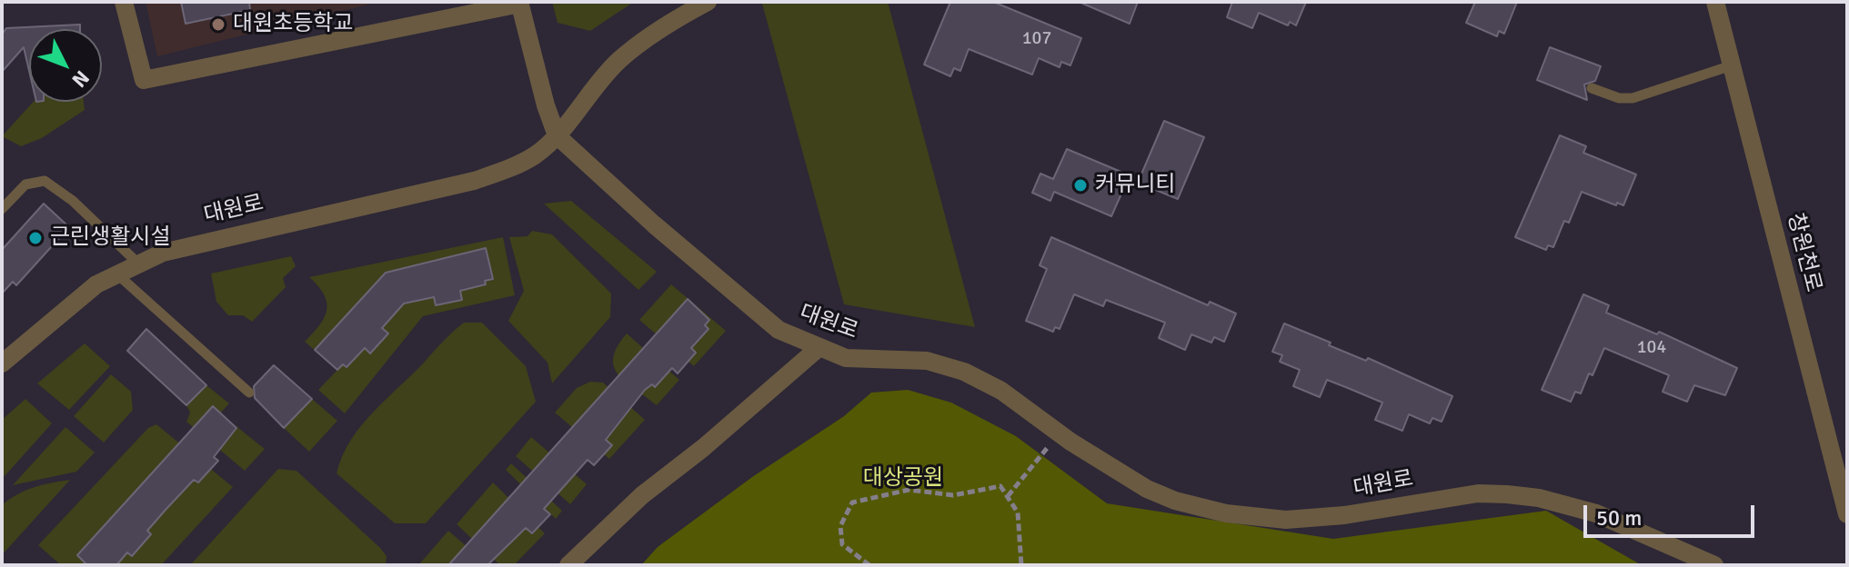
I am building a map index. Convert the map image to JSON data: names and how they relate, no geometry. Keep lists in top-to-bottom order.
{
  "streets": {
    "street": ["대원로", "창원천로"]
  },
  "parks": ["대상공원"],
  "places": ["대원초등학교", "커뮤니티", "근린생활시설"],
  "house_numbers": ["107", "104"],
  "scale_bar": "50 m",
  "north": "bottom right"
}
